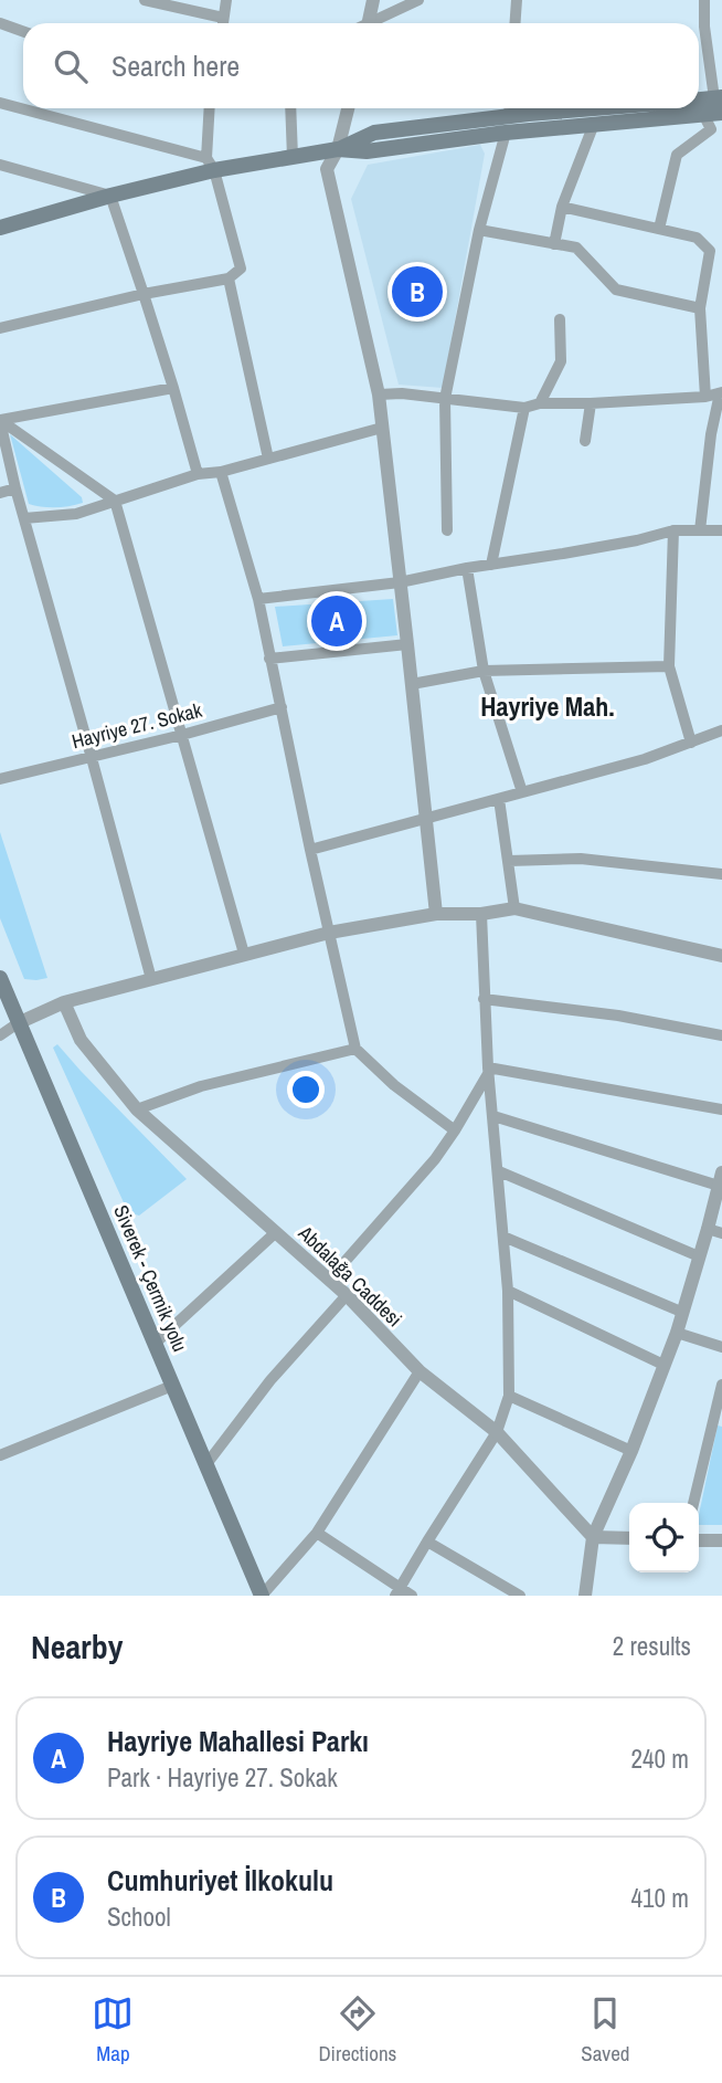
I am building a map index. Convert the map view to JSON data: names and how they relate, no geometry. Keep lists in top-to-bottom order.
{
  "streets": {
    "main road": ["Siverek - Çermik yolu"],
    "street": ["Hayriye 27. Sokak", "Abdalağa Caddesi"]
  },
  "districts": ["Hayriye Mah."],
  "page": {
    "search": "Search here",
    "pins": ["B", "A"],
    "heading": ["Nearby", "2 results"],
    "list": [
      {
        "mark": "A",
        "name": "Hayriye Mahallesi Parkı",
        "note": "Park · Hayriye 27. Sokak",
        "value": "240 m"
      },
      {
        "mark": "B",
        "name": "Cumhuriyet İlkokulu",
        "note": "School",
        "value": "410 m"
      }
    ],
    "nav": ["Map", "Directions", "Saved"]
  }
}
